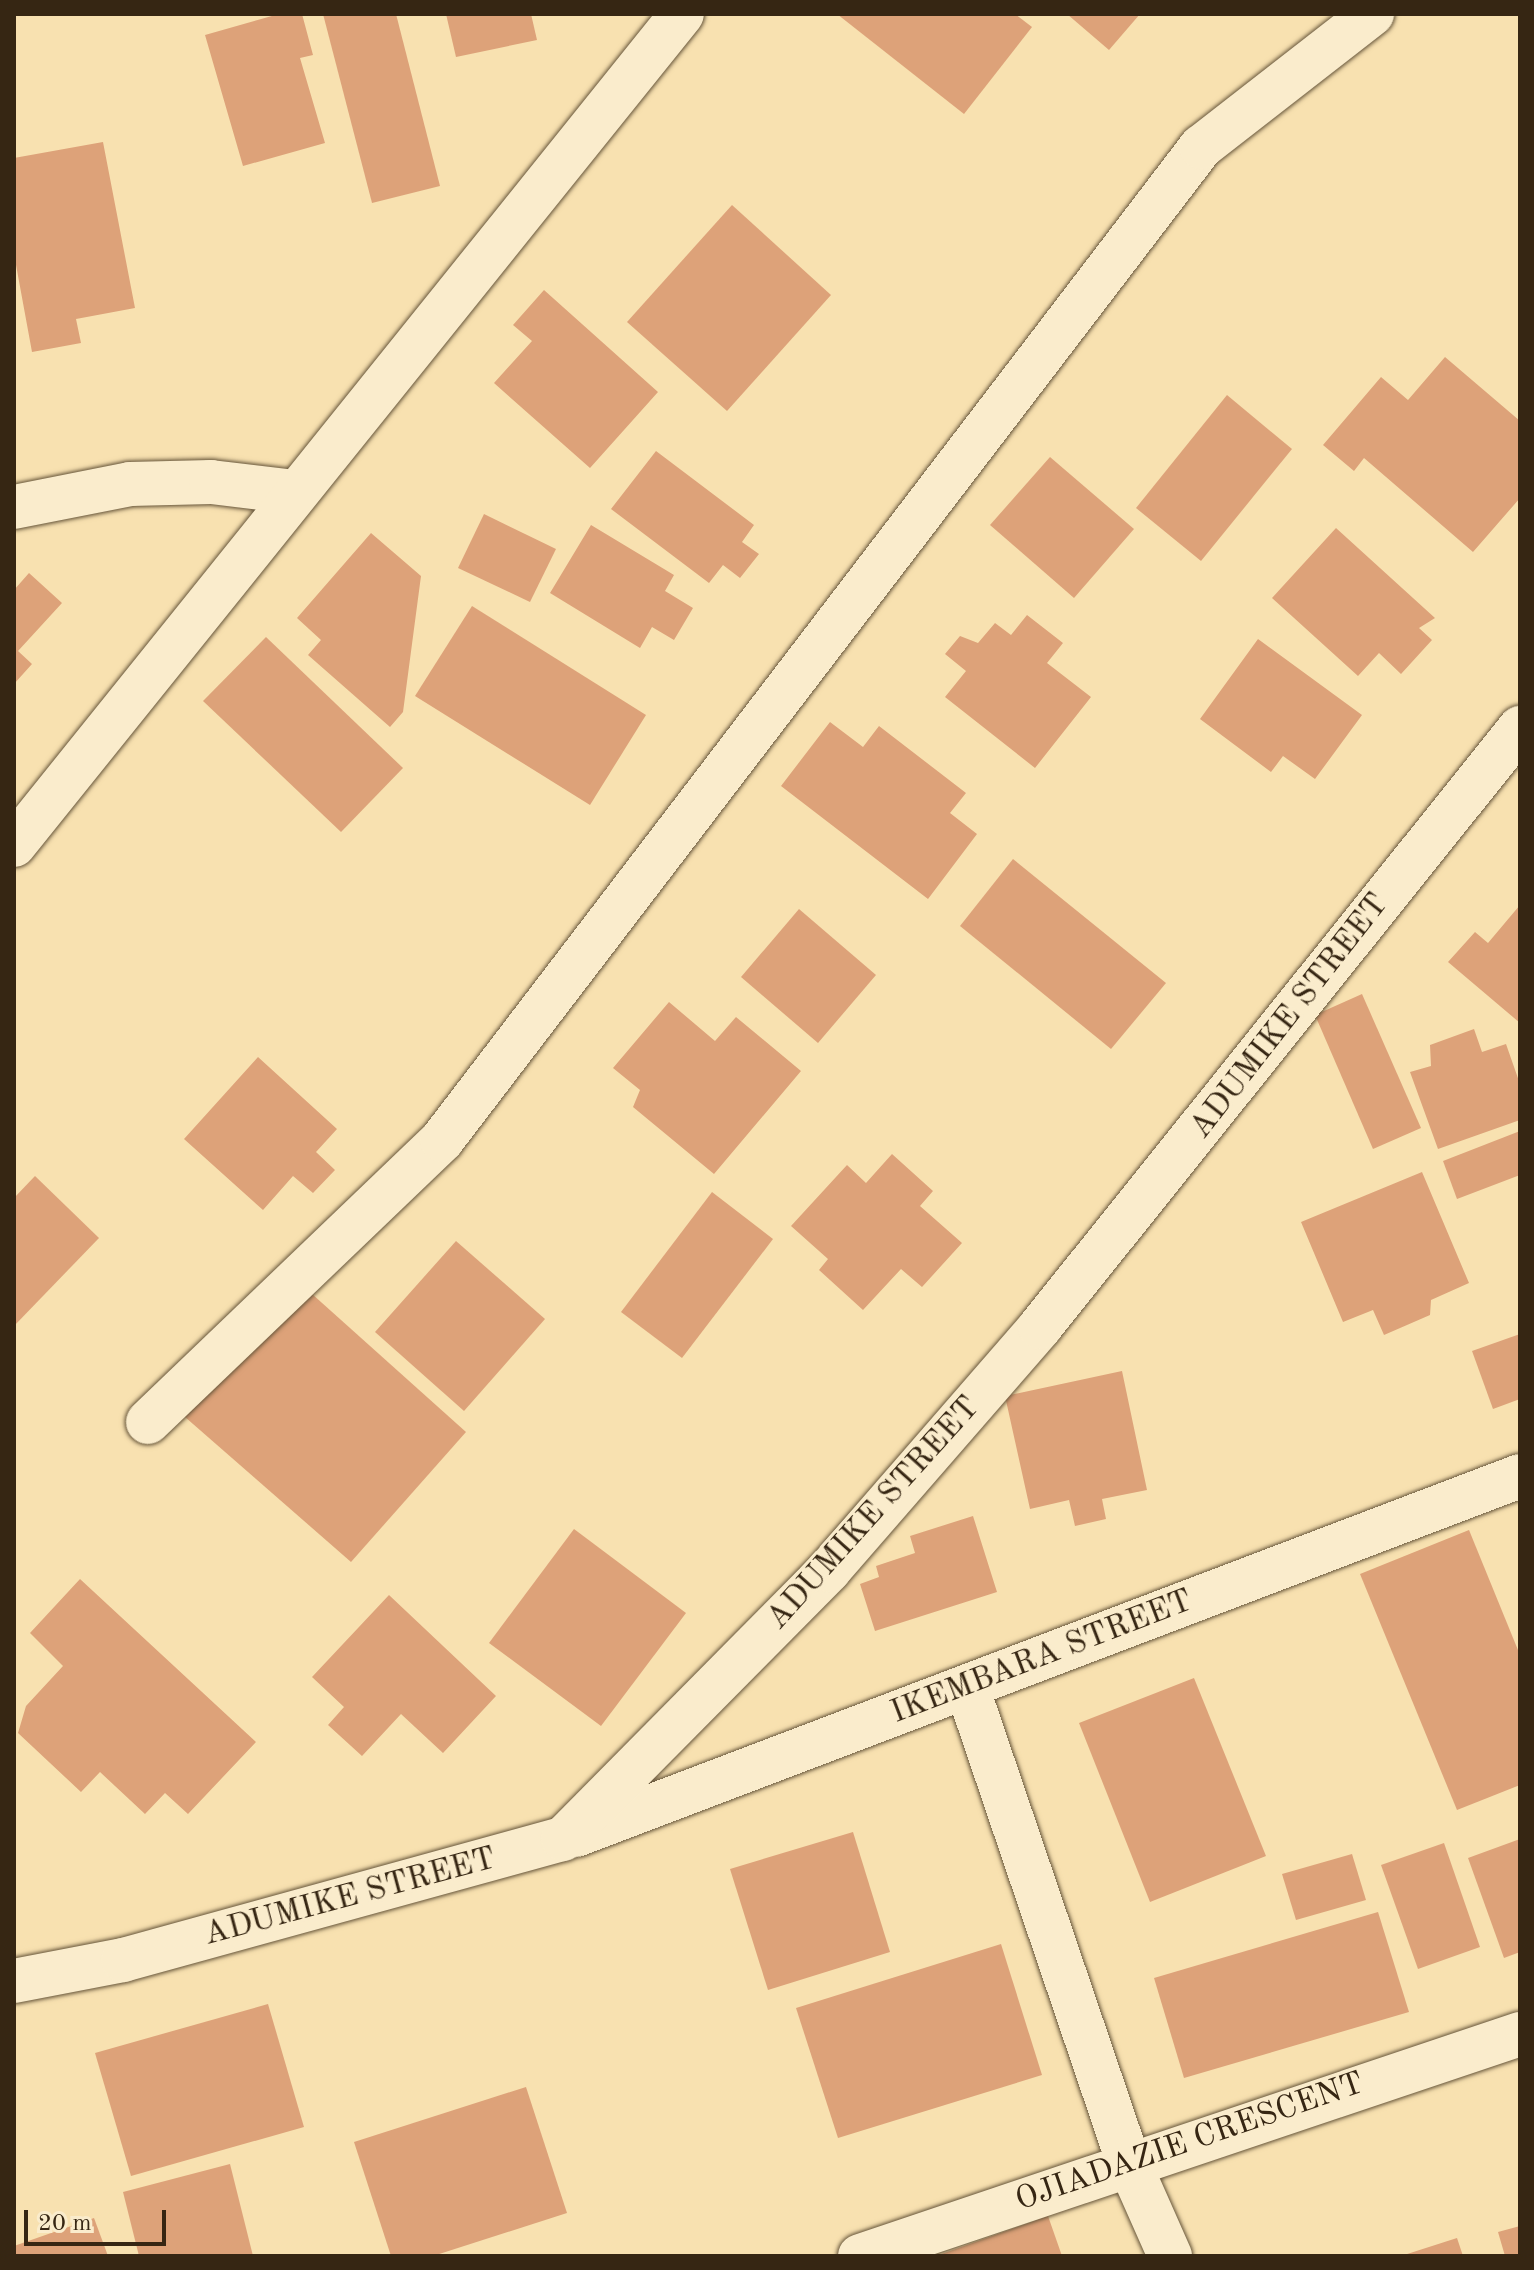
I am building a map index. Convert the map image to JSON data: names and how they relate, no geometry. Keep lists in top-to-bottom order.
{
  "streets": {
    "street": ["ADUMIKE STREET", "IKEMBARA STREET", "OJIADAZIE CRESCENT"]
  },
  "crossings": [
    ["ADUMIKE STREET", "IKEMBARA STREET"]
  ],
  "scale_bar": "20 m"
}
